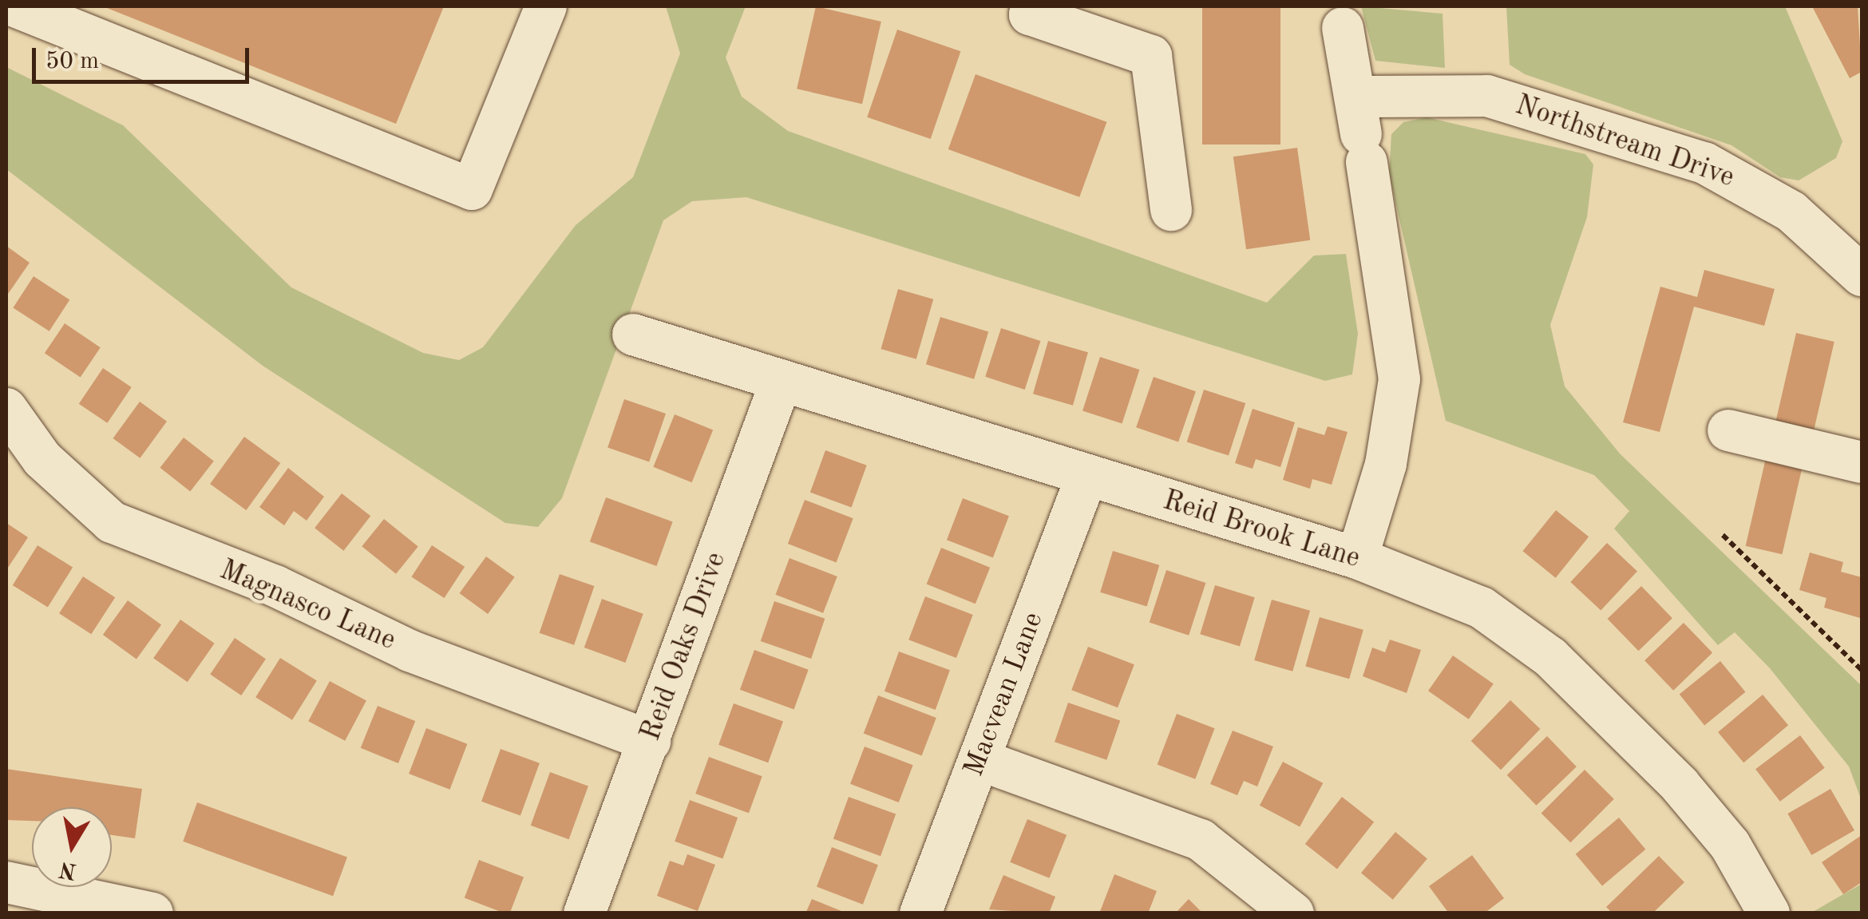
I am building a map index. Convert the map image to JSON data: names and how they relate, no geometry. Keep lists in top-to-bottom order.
{
  "streets": {
    "street": [
      "Northstream Drive",
      "Reid Brook Lane",
      "Magnasco Lane",
      "Reid Oaks Drive",
      "Macvean Lane"
    ]
  },
  "crossings": [
    ["Reid Brook Lane", "Reid Oaks Drive"],
    ["Reid Brook Lane", "Macvean Lane"],
    ["Magnasco Lane", "Reid Oaks Drive"]
  ],
  "scale_bar": "50 m",
  "north": "bottom"
}
